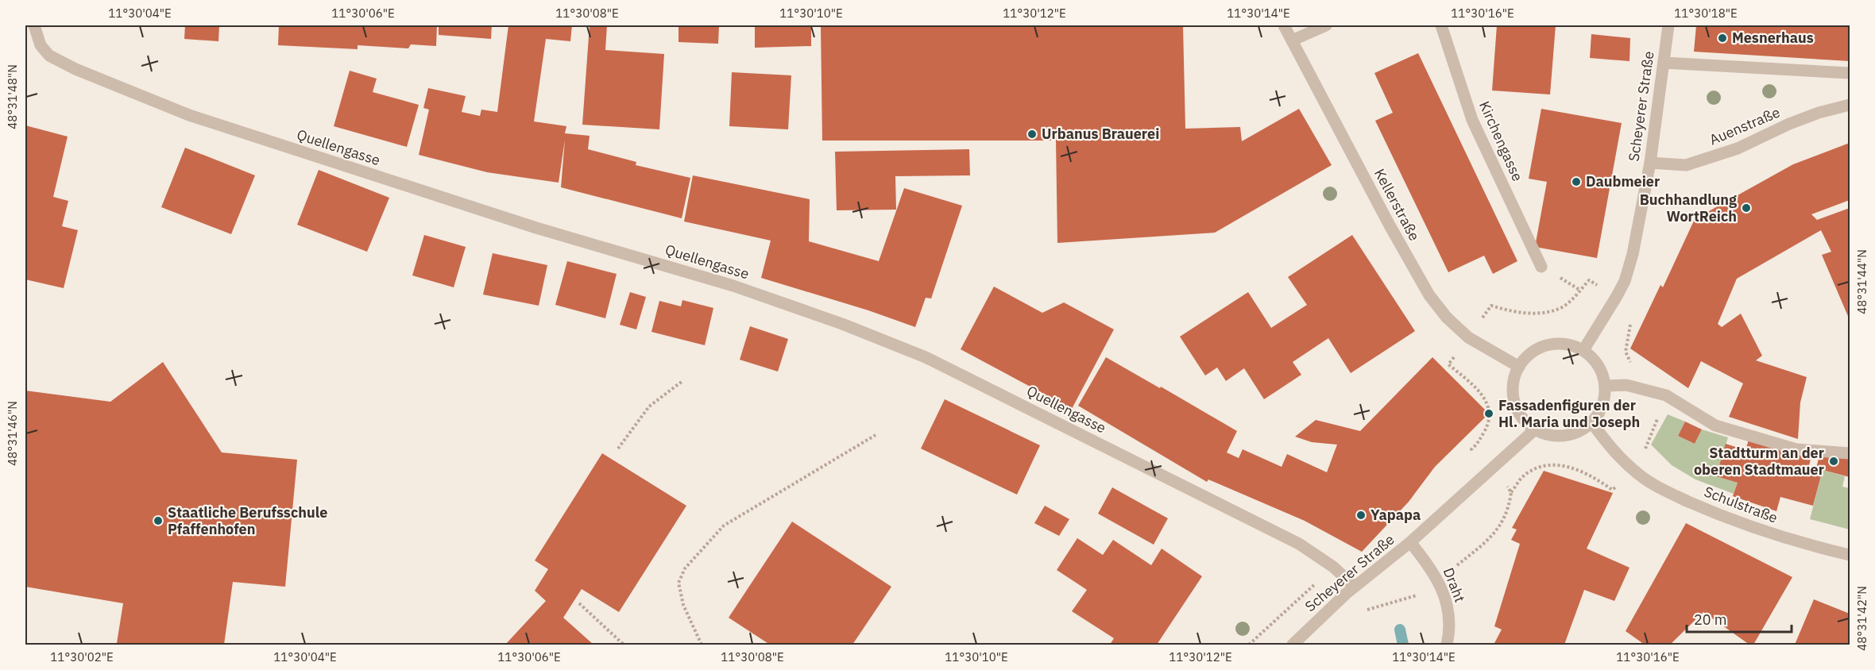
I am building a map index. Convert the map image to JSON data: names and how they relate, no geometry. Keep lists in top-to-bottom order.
{
  "streets": {
    "street": [
      "Scheyerer Straße",
      "Auenstraße",
      "Kirchengasse",
      "Quellengasse",
      "Kellerstraße",
      "Schulstraße",
      "Draht"
    ]
  },
  "crossings": [
    ["Scheyerer Straße", "Auenstraße"],
    ["Scheyerer Straße", "Quellengasse"],
    ["Scheyerer Straße", "Kellerstraße"],
    ["Scheyerer Straße", "Schulstraße"],
    ["Scheyerer Straße", "Draht"],
    ["Kellerstraße", "Schulstraße"]
  ],
  "places": [
    "Mesnerhaus",
    "Urbanus Brauerei",
    "Daubmeier",
    "Buchhandlung WortReich",
    "Fassadenfiguren der Hl. Maria und Joseph",
    "Stadtturm an der oberen Stadtmauer",
    "Yapapa",
    "Staatliche Berufsschule Pfaffenhofen"
  ],
  "scale_bar": "20 m",
  "coordinates": [
    "11°30'04\"E",
    "11°30'06\"E",
    "11°30'08\"E",
    "11°30'10\"E",
    "11°30'12\"E",
    "11°30'14\"E",
    "11°30'16\"E",
    "11°30'18\"E",
    "48°31'48\"N",
    "48°31'44\"N",
    "48°31'46\"N",
    "48°31'42\"N",
    "11°30'02\"E"
  ]
}
